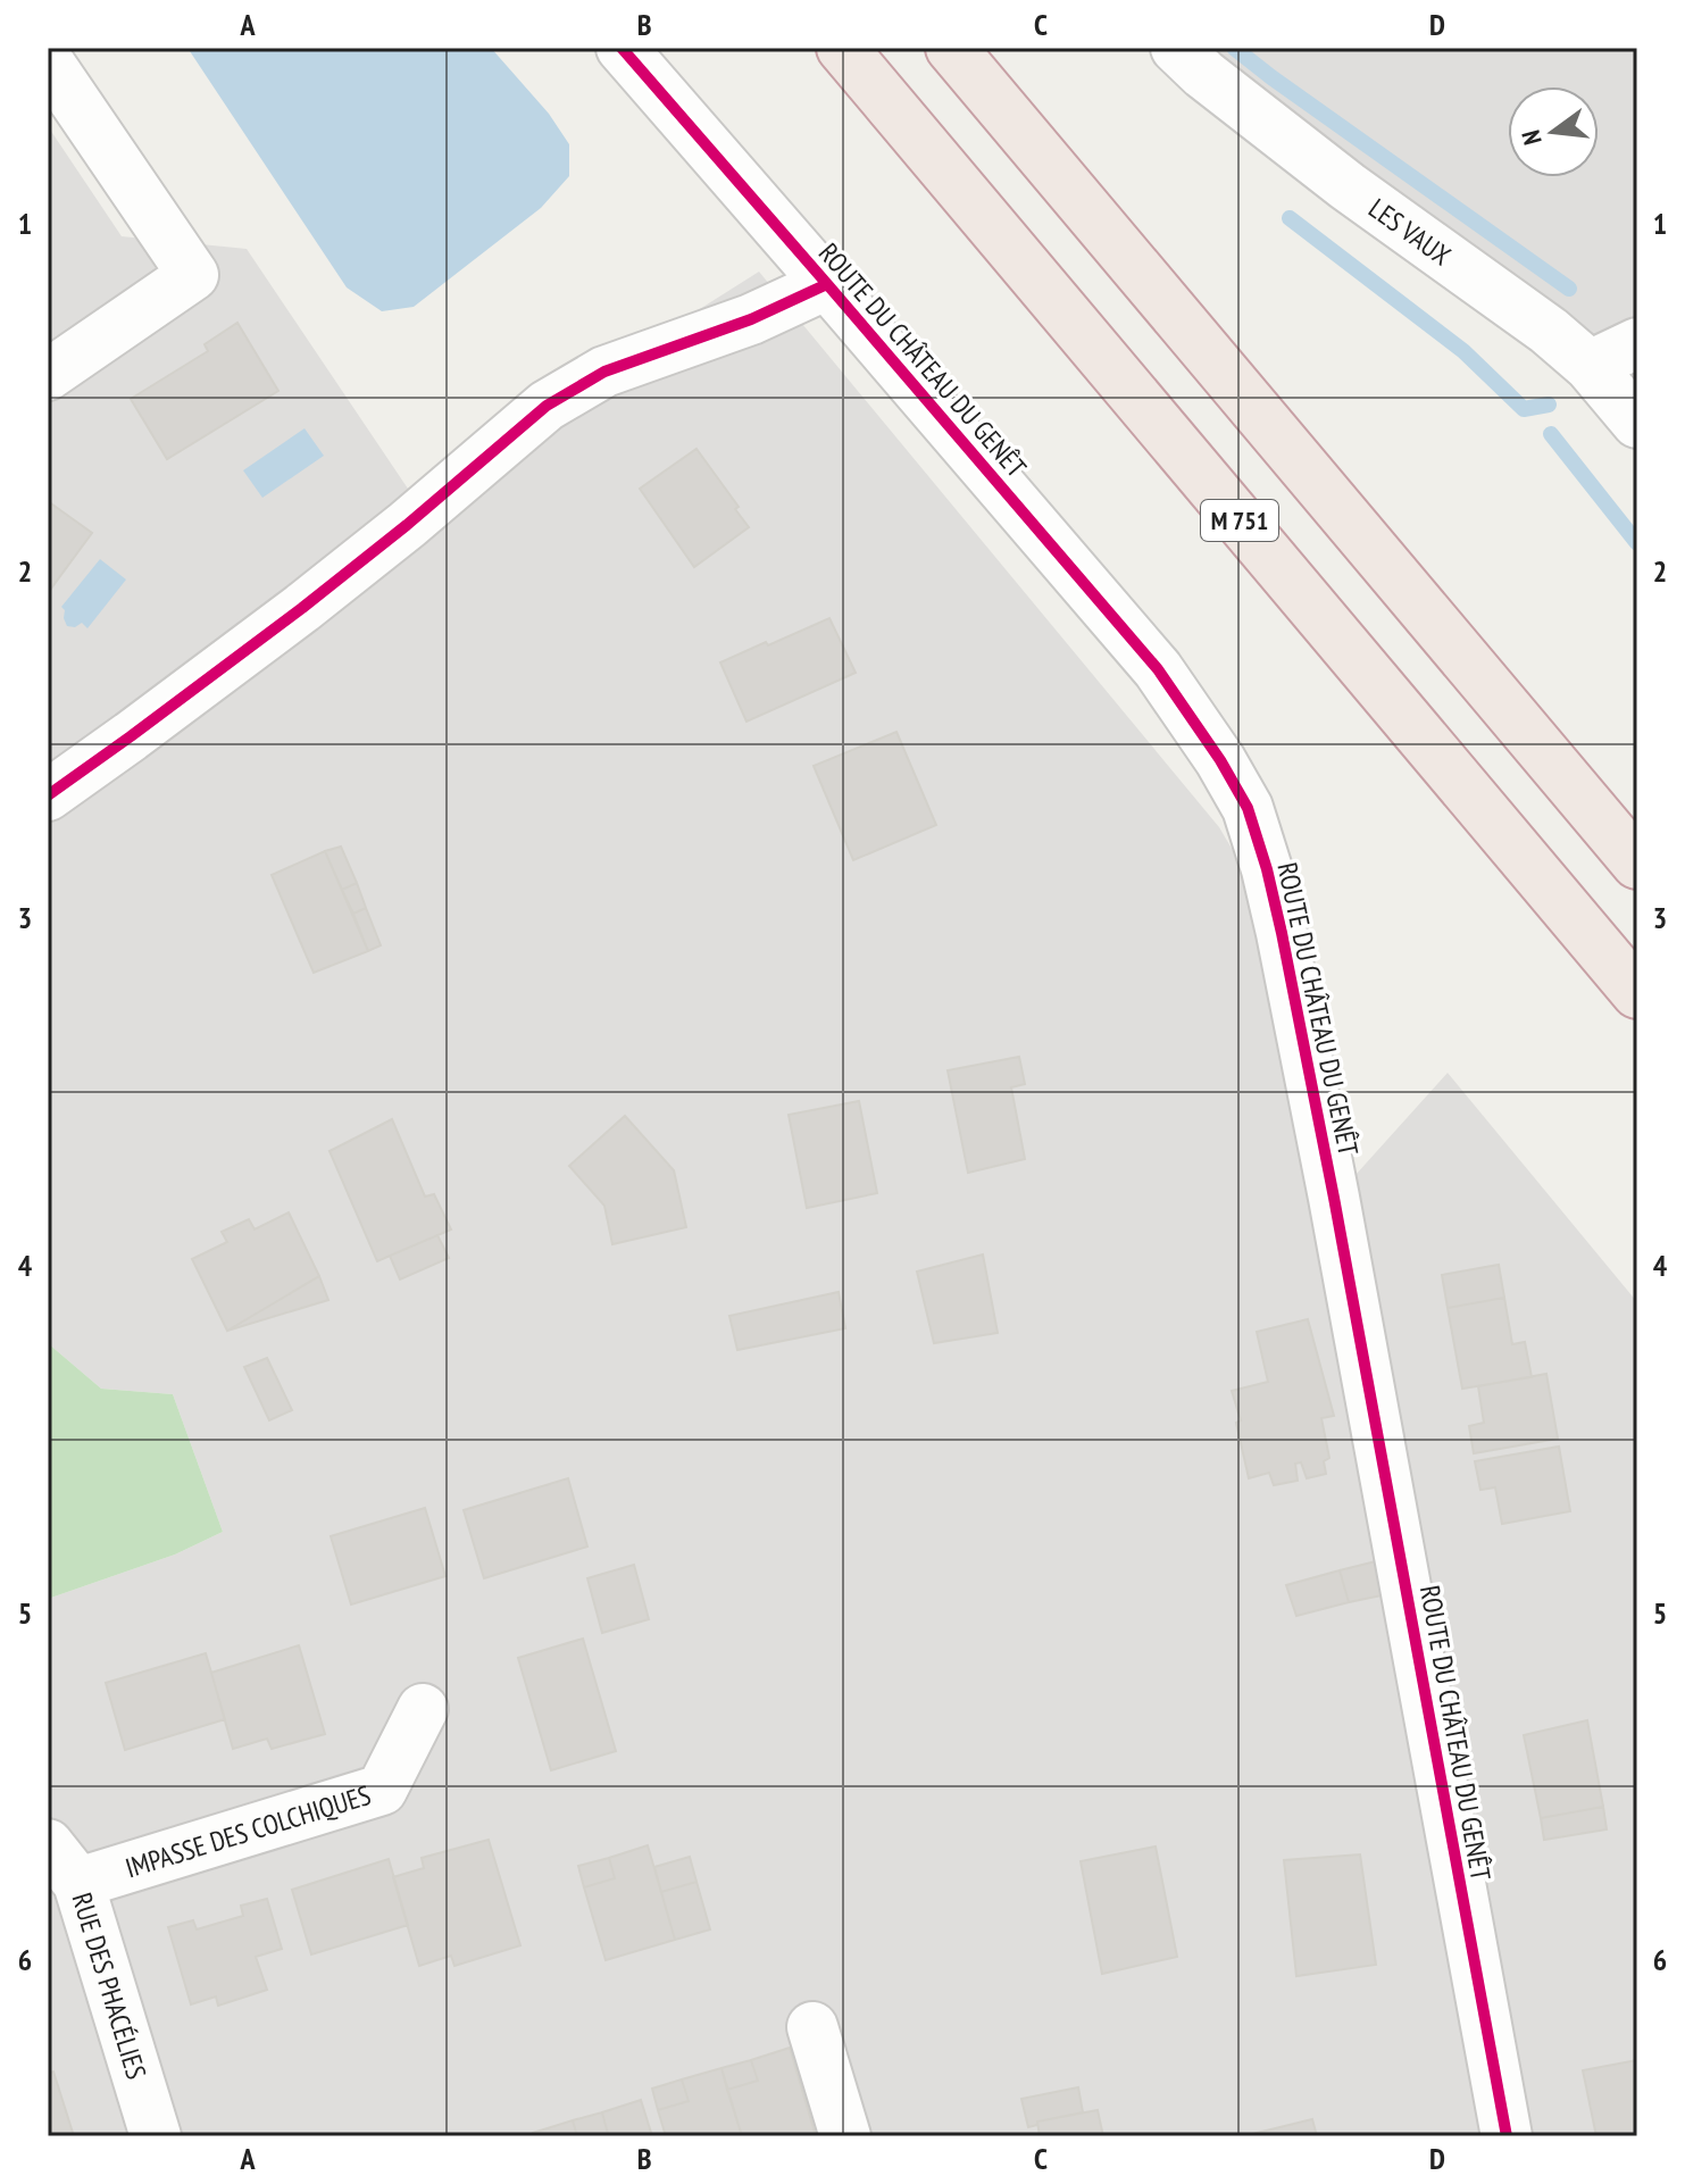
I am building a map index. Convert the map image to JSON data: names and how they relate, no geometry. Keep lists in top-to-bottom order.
{
  "streets": {
    "highway": ["M 751"],
    "street": [
      "LES VAUX",
      "ROUTE DU CHÂTEAU DU GENÊT",
      "IMPASSE DES COLCHIQUES",
      "RUE DES PHACÉLIES"
    ]
  },
  "crossings": [
    ["IMPASSE DES COLCHIQUES", "RUE DES PHACÉLIES"]
  ],
  "north": "left",
  "grid": {
    "columns": [
      "A",
      "B",
      "C",
      "D"
    ],
    "rows": [
      "1",
      "2",
      "3",
      "4",
      "5",
      "6"
    ]
  }
}
